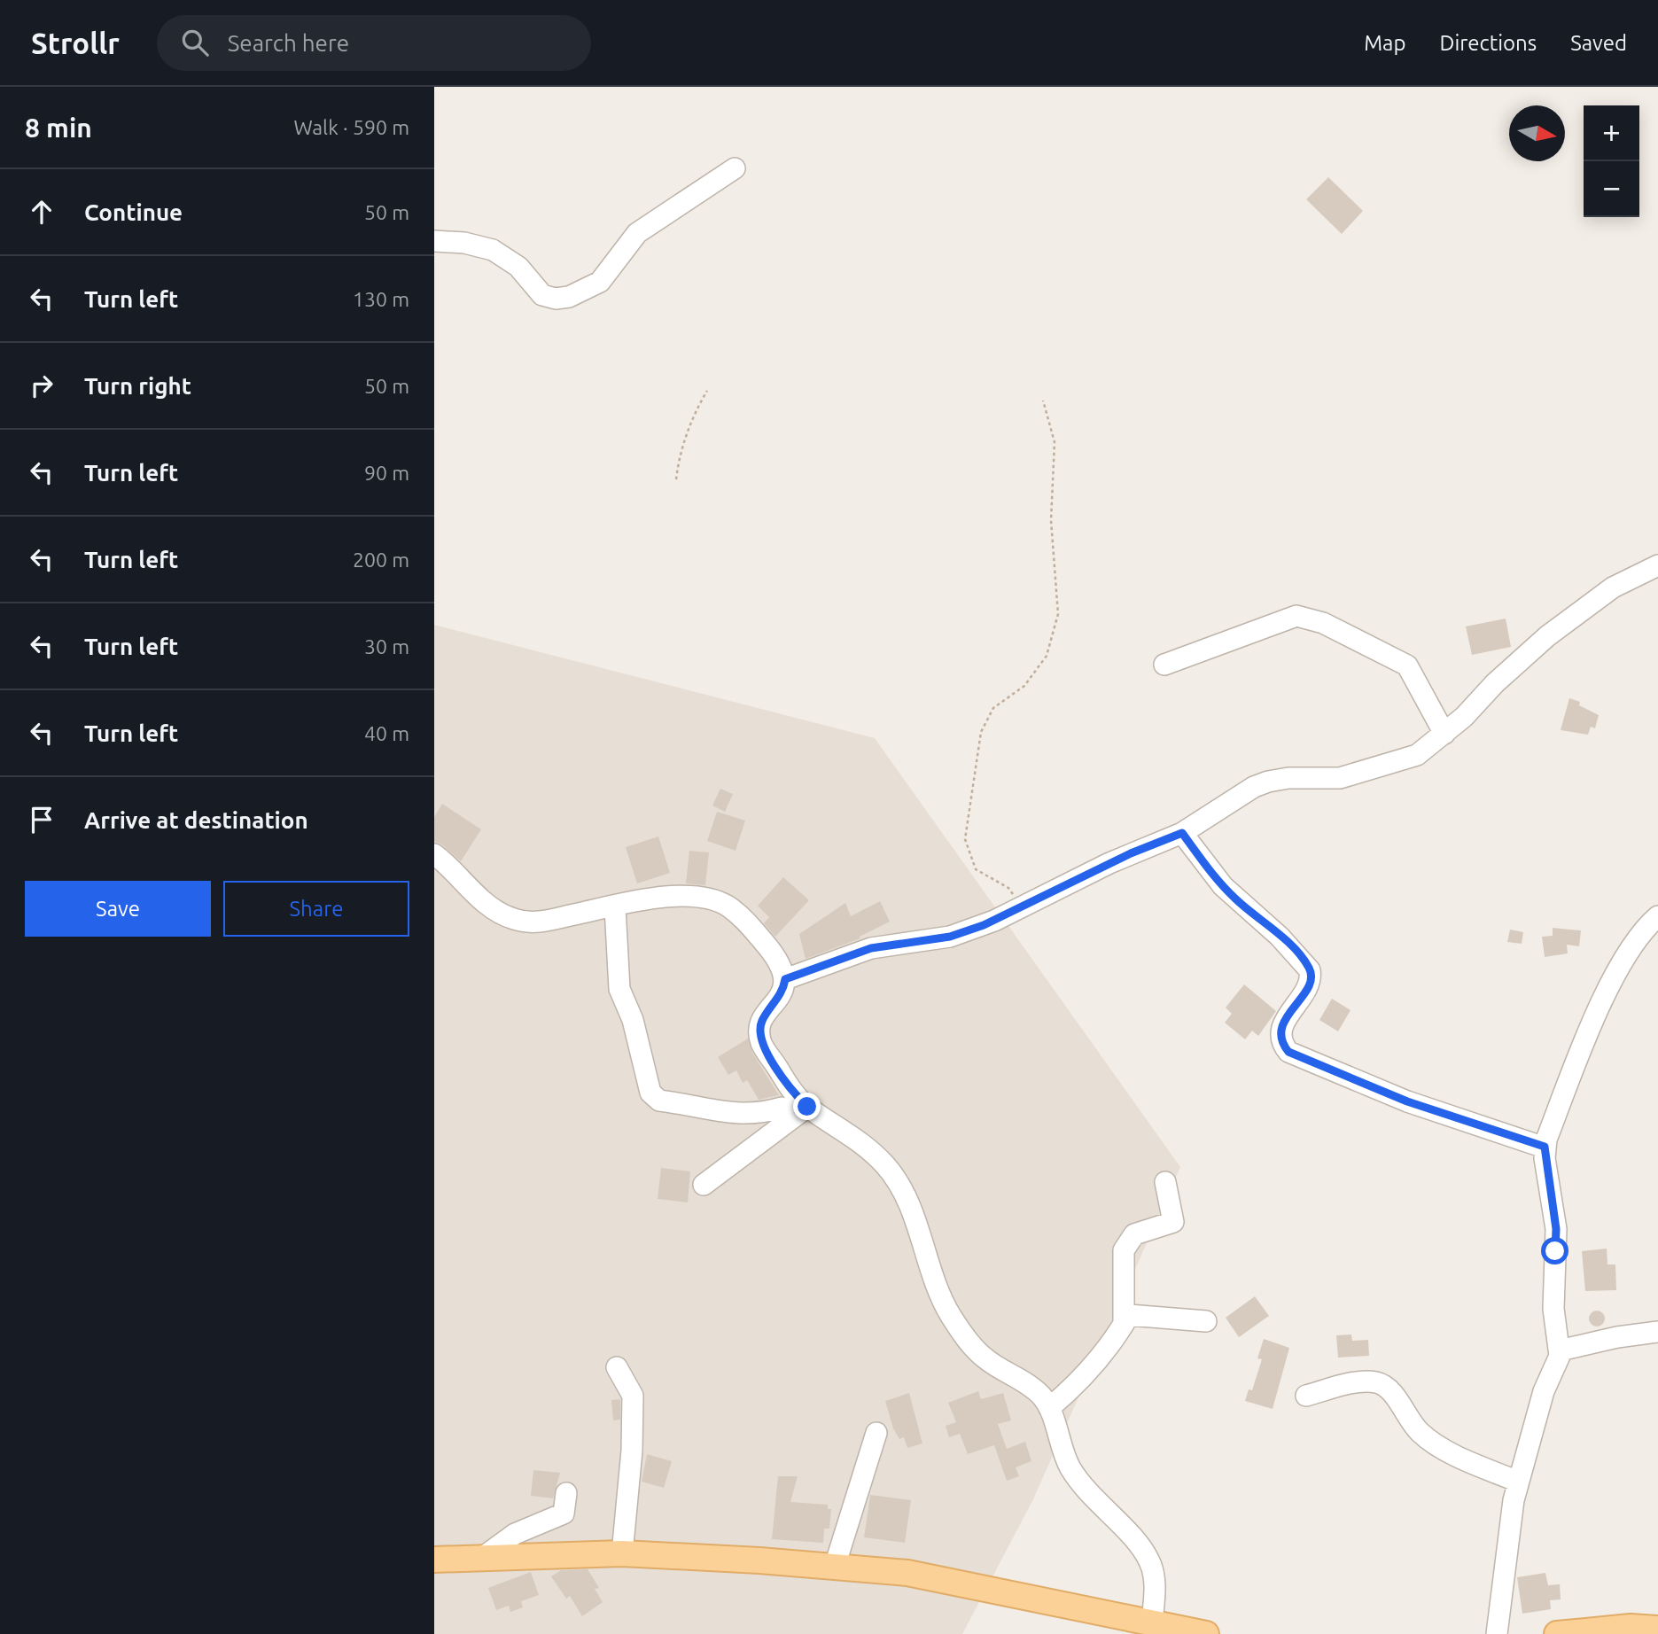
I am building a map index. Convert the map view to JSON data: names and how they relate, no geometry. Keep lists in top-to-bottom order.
{
  "north": "right",
  "page": {
    "header": "Strollr",
    "search": "Search here",
    "nav": ["Map", "Directions", "Saved"],
    "heading": ["8 min", "Walk · 590 m"],
    "map_buttons": ["+", "−"],
    "list": [
      ["Continue", "50 m"],
      ["Turn left", "130 m"],
      ["Turn right", "50 m"],
      ["Turn left", "90 m"],
      ["Turn left", "200 m"],
      ["Turn left", "30 m"],
      ["Turn left", "40 m"],
      "Arrive at destination"
    ],
    "buttons": ["Save", "Share"]
  }
}
